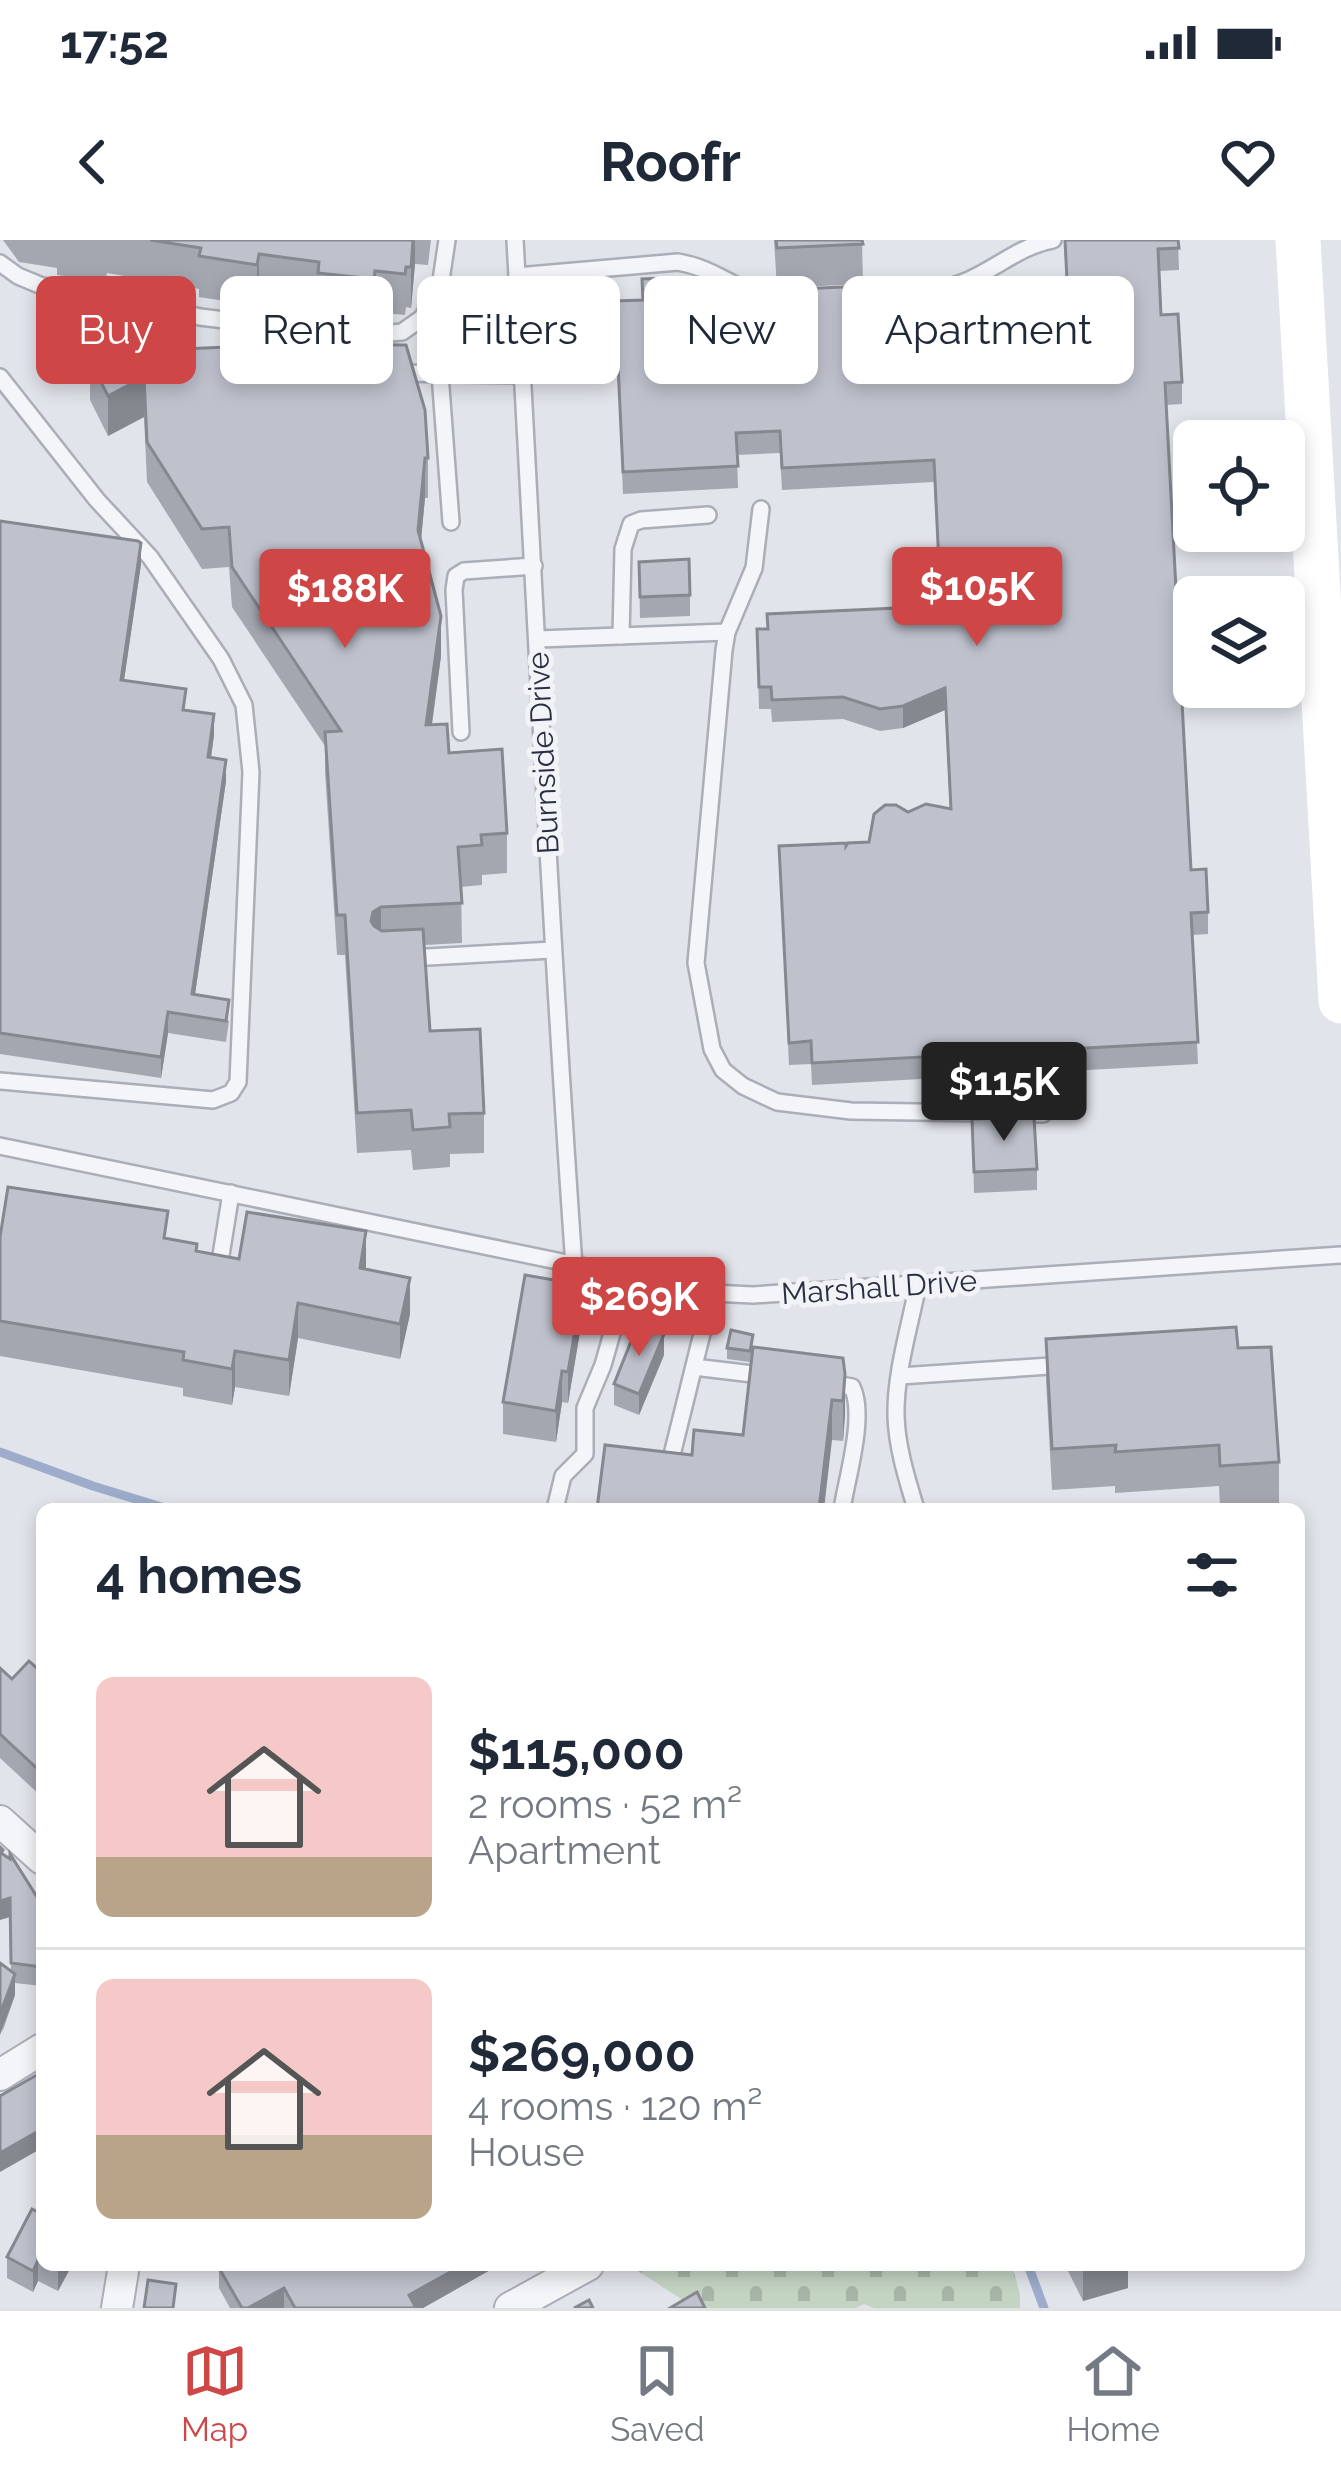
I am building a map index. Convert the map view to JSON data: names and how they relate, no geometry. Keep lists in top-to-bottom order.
{
  "streets": {
    "lane": ["Burnside Drive", "Marshall Drive"]
  },
  "crossings": [
    ["Burnside Drive", "Marshall Drive"]
  ],
  "page": {
    "status": "17:52",
    "header": "Roofr",
    "chip": [
      "Buy",
      "Rent",
      "Filters",
      "New",
      "Apartment"
    ],
    "price": [
      "$105K",
      "$188K",
      "$115K",
      "$269K"
    ],
    "heading": "4 homes",
    "list": [
      {
        "name": "$115,000",
        "note": "2 rooms · 52 m² · Apartment"
      },
      {
        "name": "$269,000",
        "note": "4 rooms · 120 m² · House"
      }
    ],
    "tabs": ["Map", "Saved", "Home"]
  }
}
